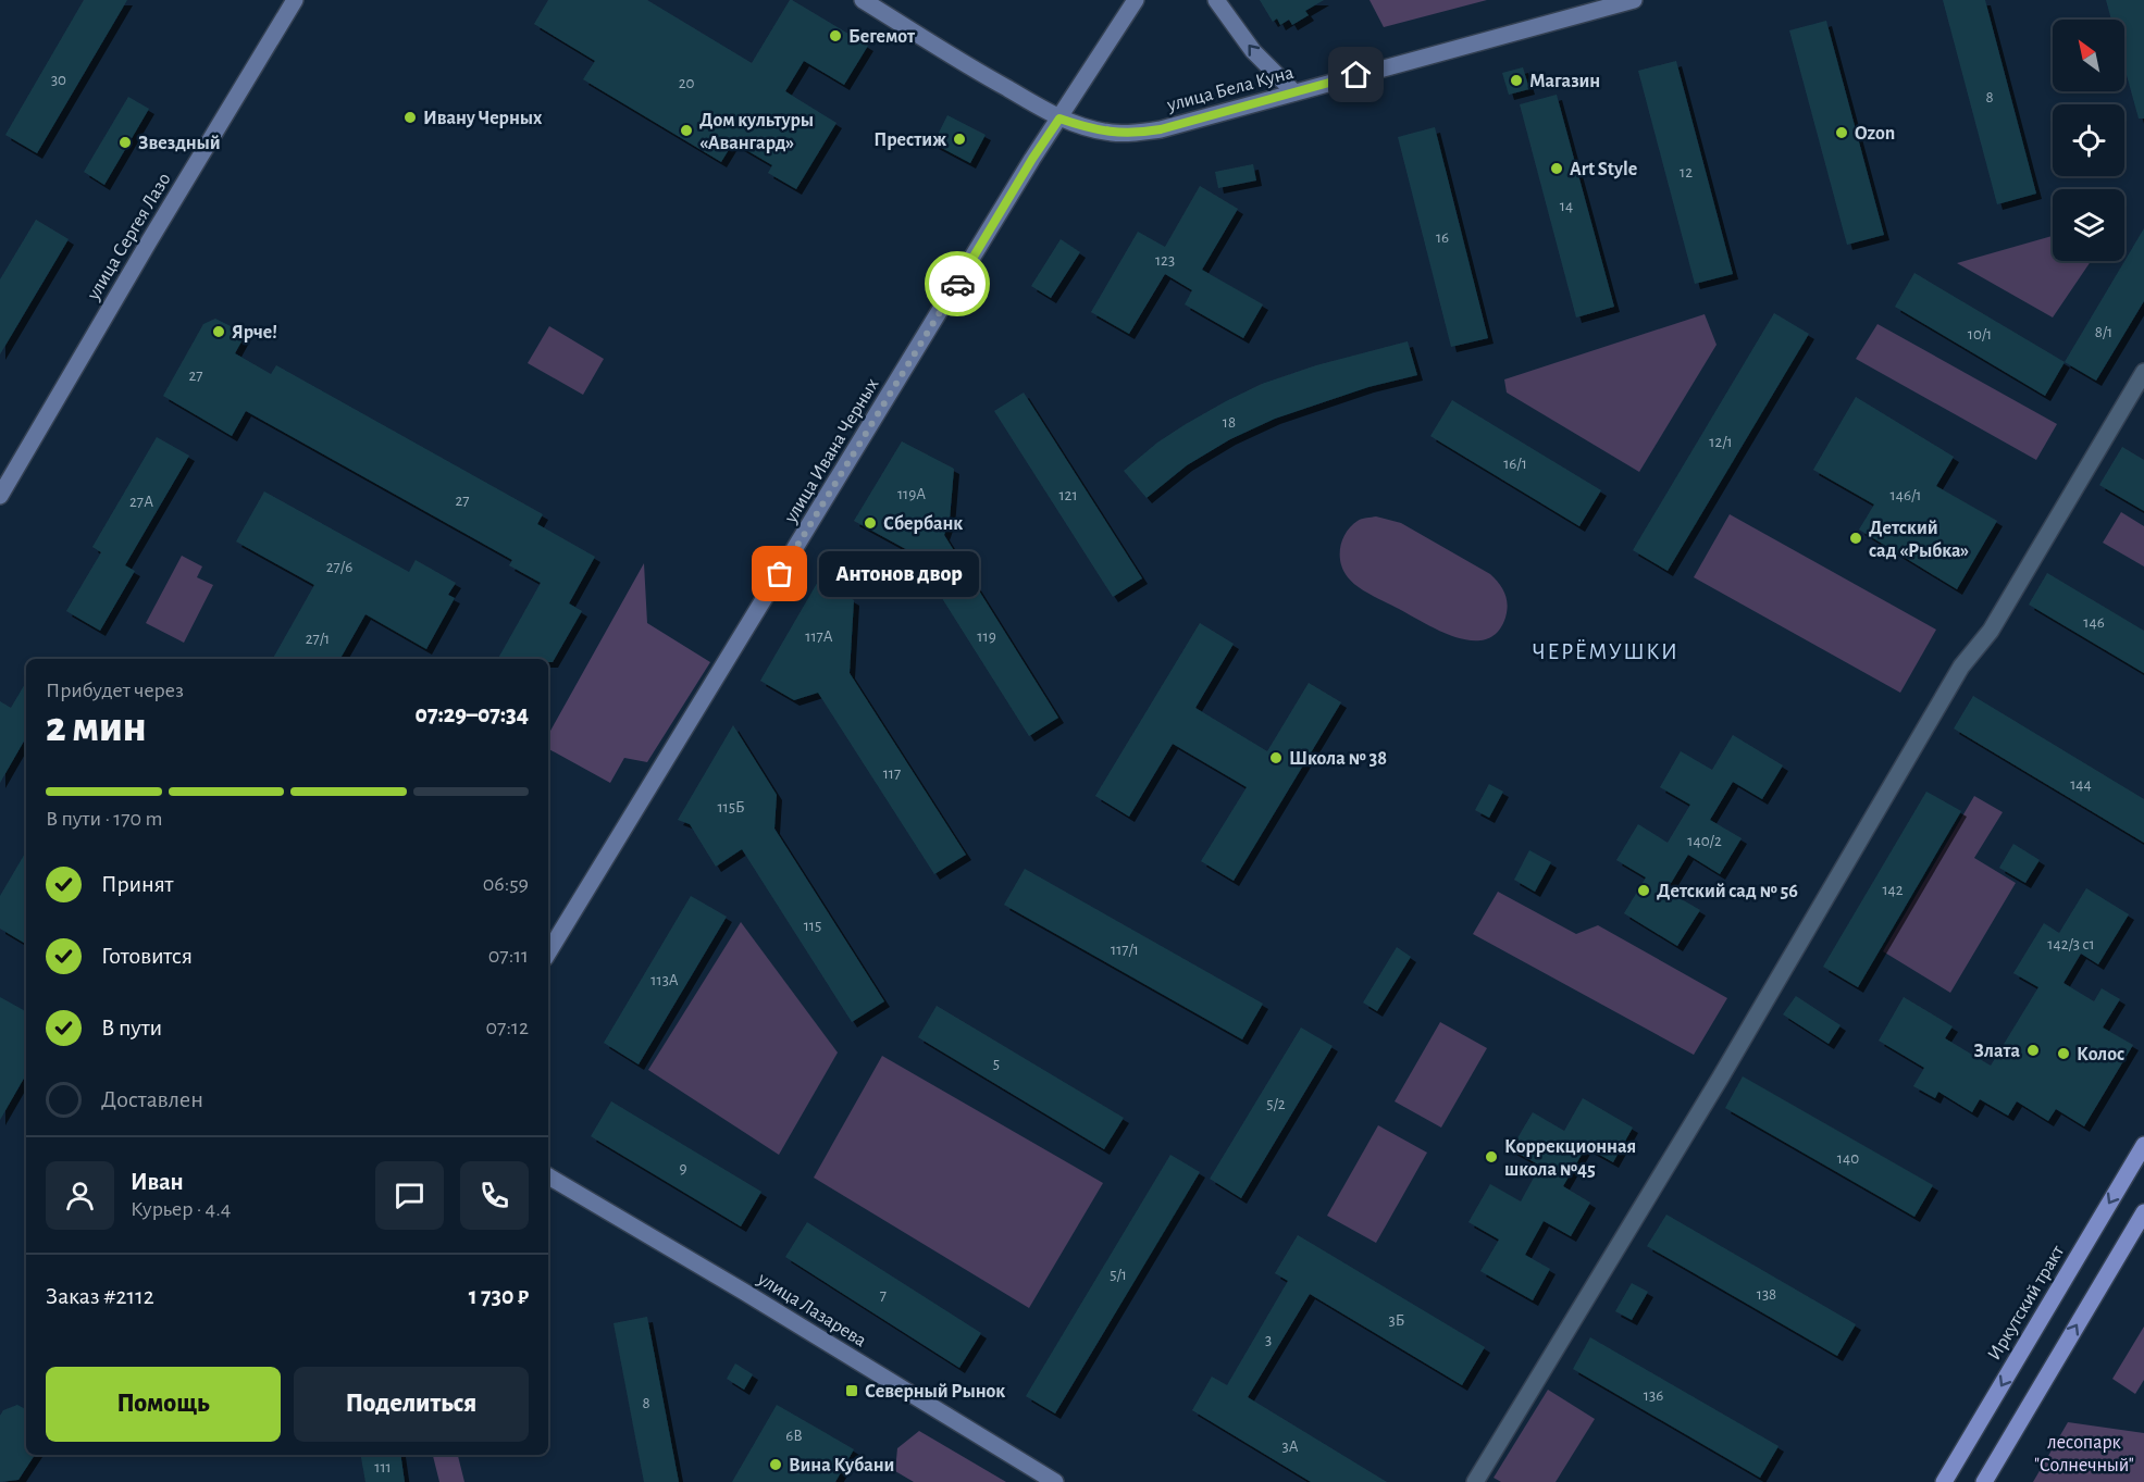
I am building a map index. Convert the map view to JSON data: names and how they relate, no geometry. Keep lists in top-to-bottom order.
{
  "streets": {
    "main road": ["Иркутский тракт"],
    "street": [
      "улица Бела Куна",
      "улица Сергея Лазо",
      "улица Ивана Черных",
      "улица Лазарева"
    ]
  },
  "crossings": [
    ["улица Бела Куна", "улица Ивана Черных"]
  ],
  "districts": ["ЧЕРЁМУШКИ"],
  "parks": ["лесопарк \"Солнечный\""],
  "places": {
    "other": [
      "Бегемот",
      "Магазин",
      "Ивану Черных",
      "Дом культуры «Авангард»",
      "Ozon",
      "Престиж",
      "Звездный",
      "Art Style",
      "Ярче!",
      "Сбербанк",
      "Детский сад «Рыбка»",
      "Антонов двор",
      "Школа № 38",
      "Детский сад № 56",
      "Злата",
      "Колос",
      "Коррекционная школа №45",
      "Вина Кубани"
    ],
    "transit": ["Северный Рынок"]
  },
  "house_numbers": [
    "30",
    "20",
    "8",
    "12",
    "14",
    "16",
    "123",
    "8/1",
    "10/1",
    "27",
    "18",
    "12/1",
    "16/1",
    "119А",
    "121",
    "146/1",
    "27",
    "27А",
    "27/6",
    "146",
    "117А",
    "119",
    "27/1",
    "117",
    "144",
    "115Б",
    "140/2",
    "142",
    "115",
    "142/3 с1",
    "117/1",
    "113А",
    "5",
    "5/2",
    "140",
    "9",
    "5/1",
    "138",
    "7",
    "3Б",
    "3",
    "136",
    "8",
    "6В",
    "3А",
    "111"
  ],
  "north": "top left",
  "page": {
    "bubble": "Антонов двор",
    "heading": ["2 мин", "Прибудет через", "07:29–07:34"],
    "panel": [
      "Иван",
      "Курьер · 4.4",
      "Заказ #2112",
      "1 730 ₽"
    ],
    "bar": "В пути · 170 m",
    "list": [
      ["Принят", "06:59"],
      ["Готовится", "07:11"],
      ["В пути", "07:12"],
      "Доставлен"
    ],
    "buttons": ["Помощь", "Поделиться"]
  }
}
